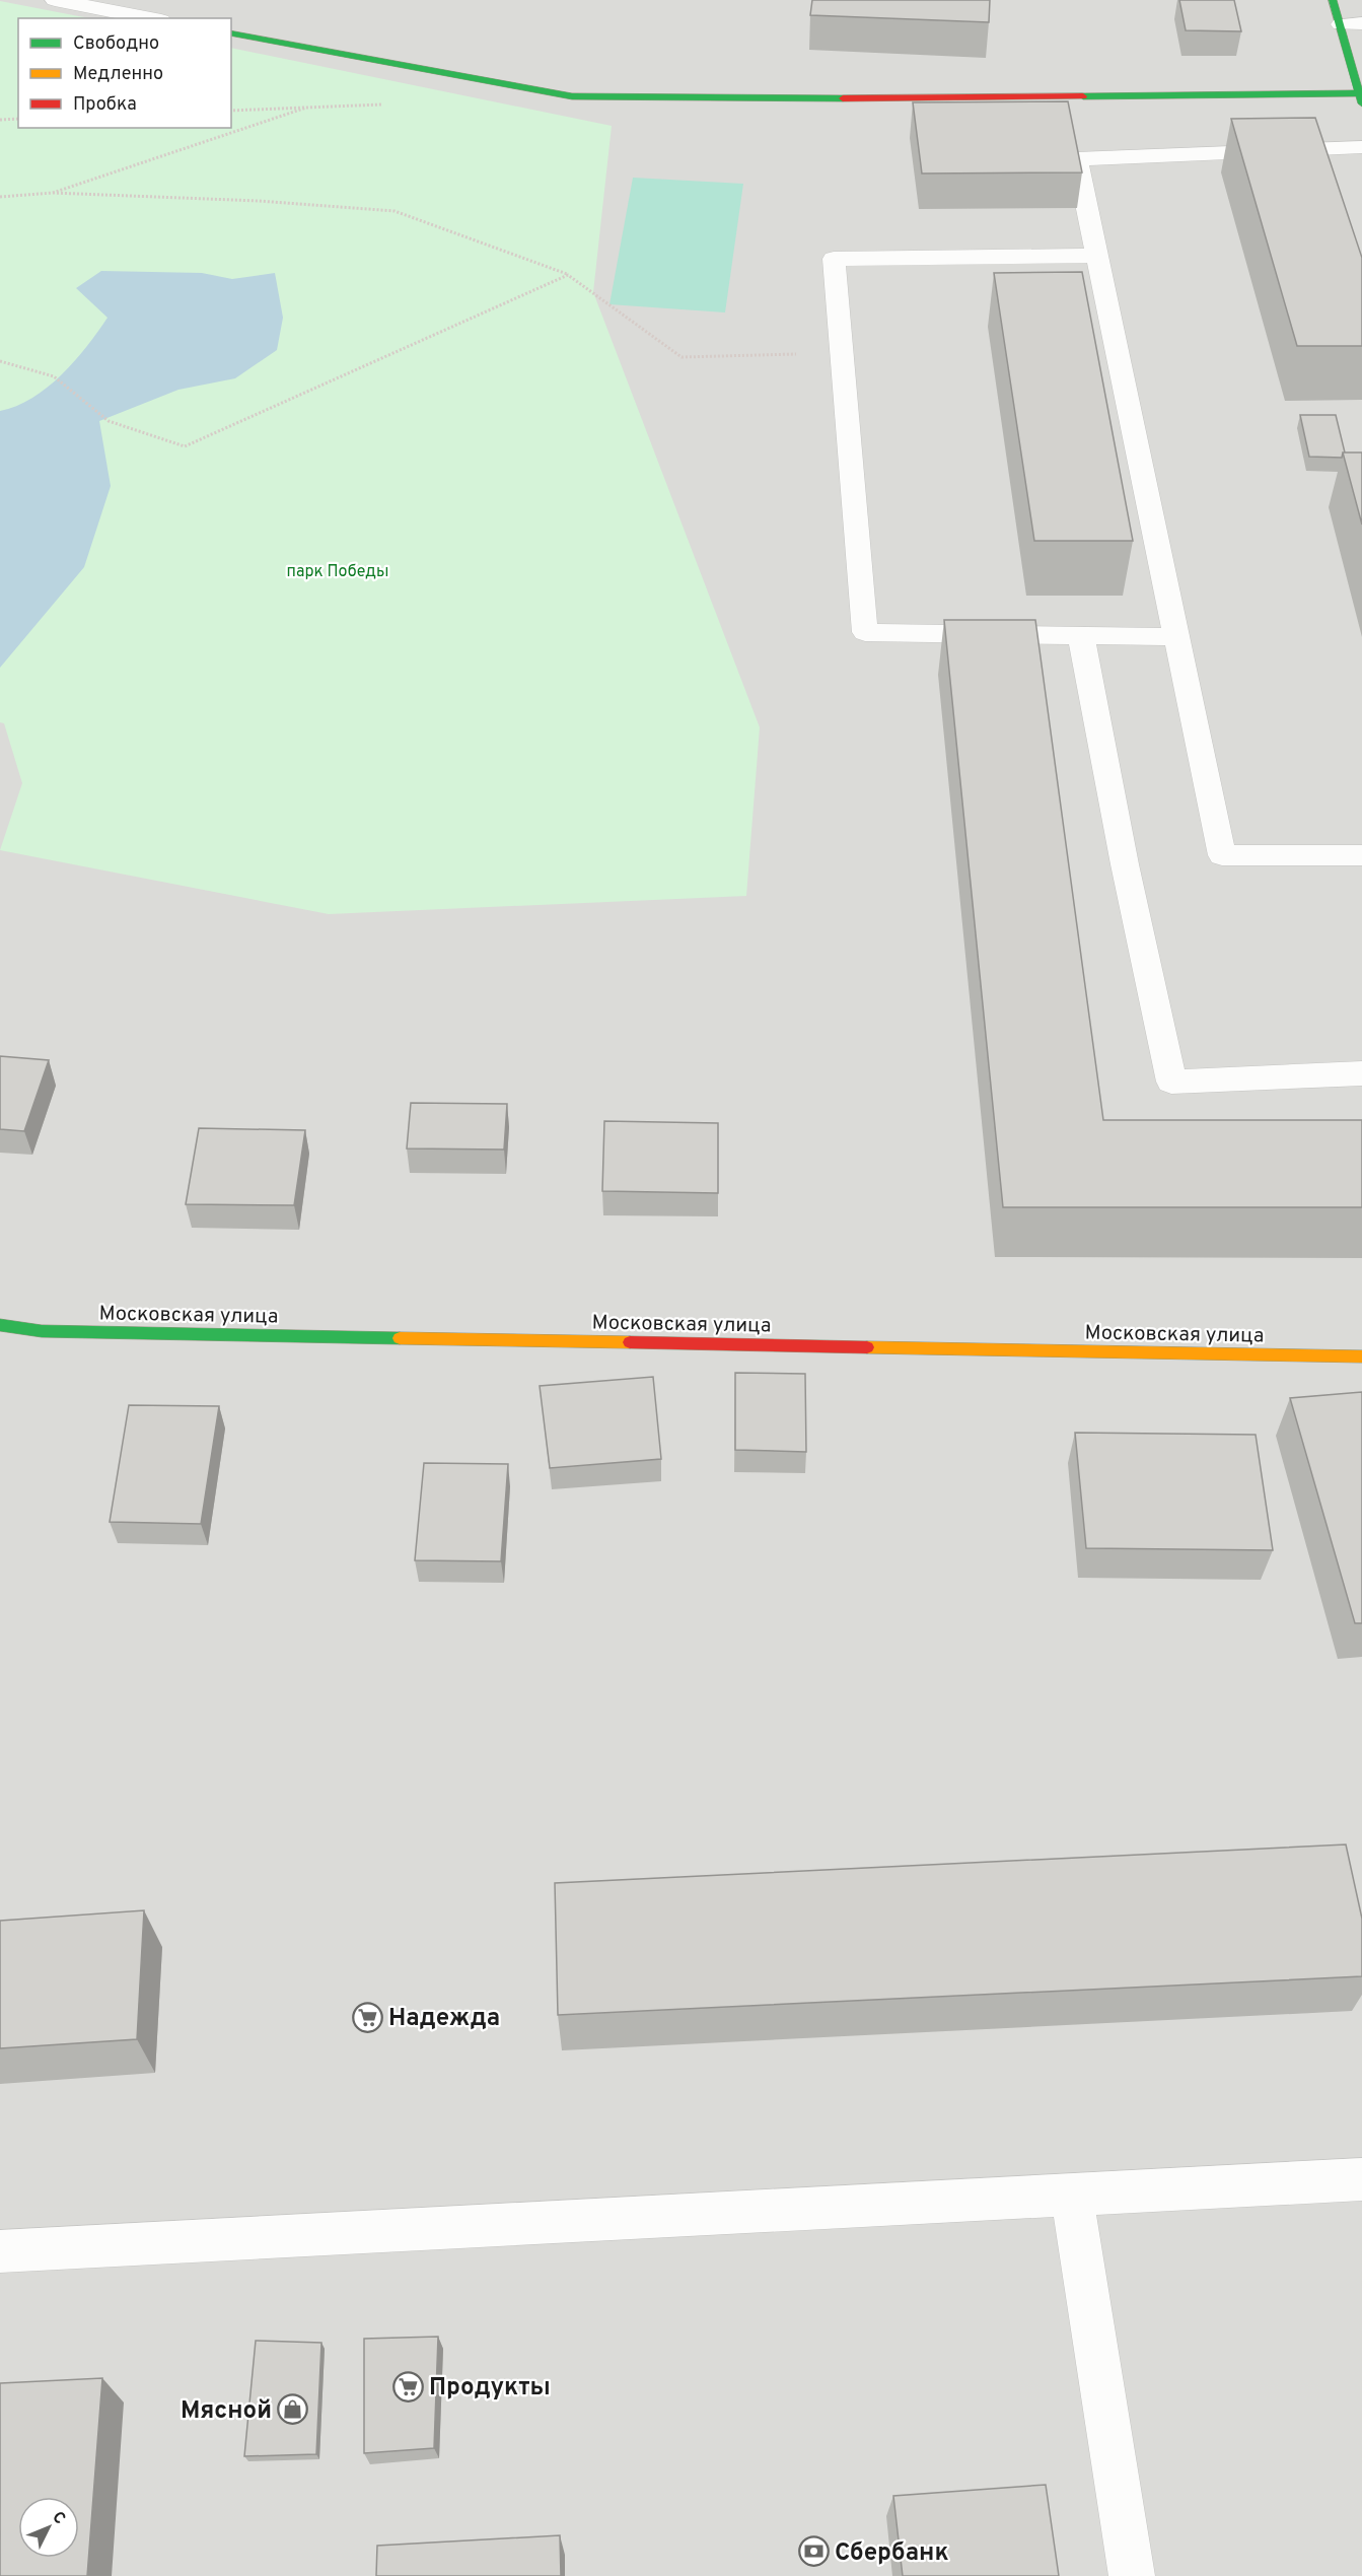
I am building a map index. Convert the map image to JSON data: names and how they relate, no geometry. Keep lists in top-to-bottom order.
{
  "streets": {
    "street": ["Московская улица"]
  },
  "parks": ["парк Победы"],
  "places": {
    "supermarket": ["Надежда", "Продукты"],
    "shop": ["Мясной"],
    "bank": ["Сбербанк"]
  },
  "legend": ["Свободно", "Медленно", "Пробка"],
  "north": "top right"
}
